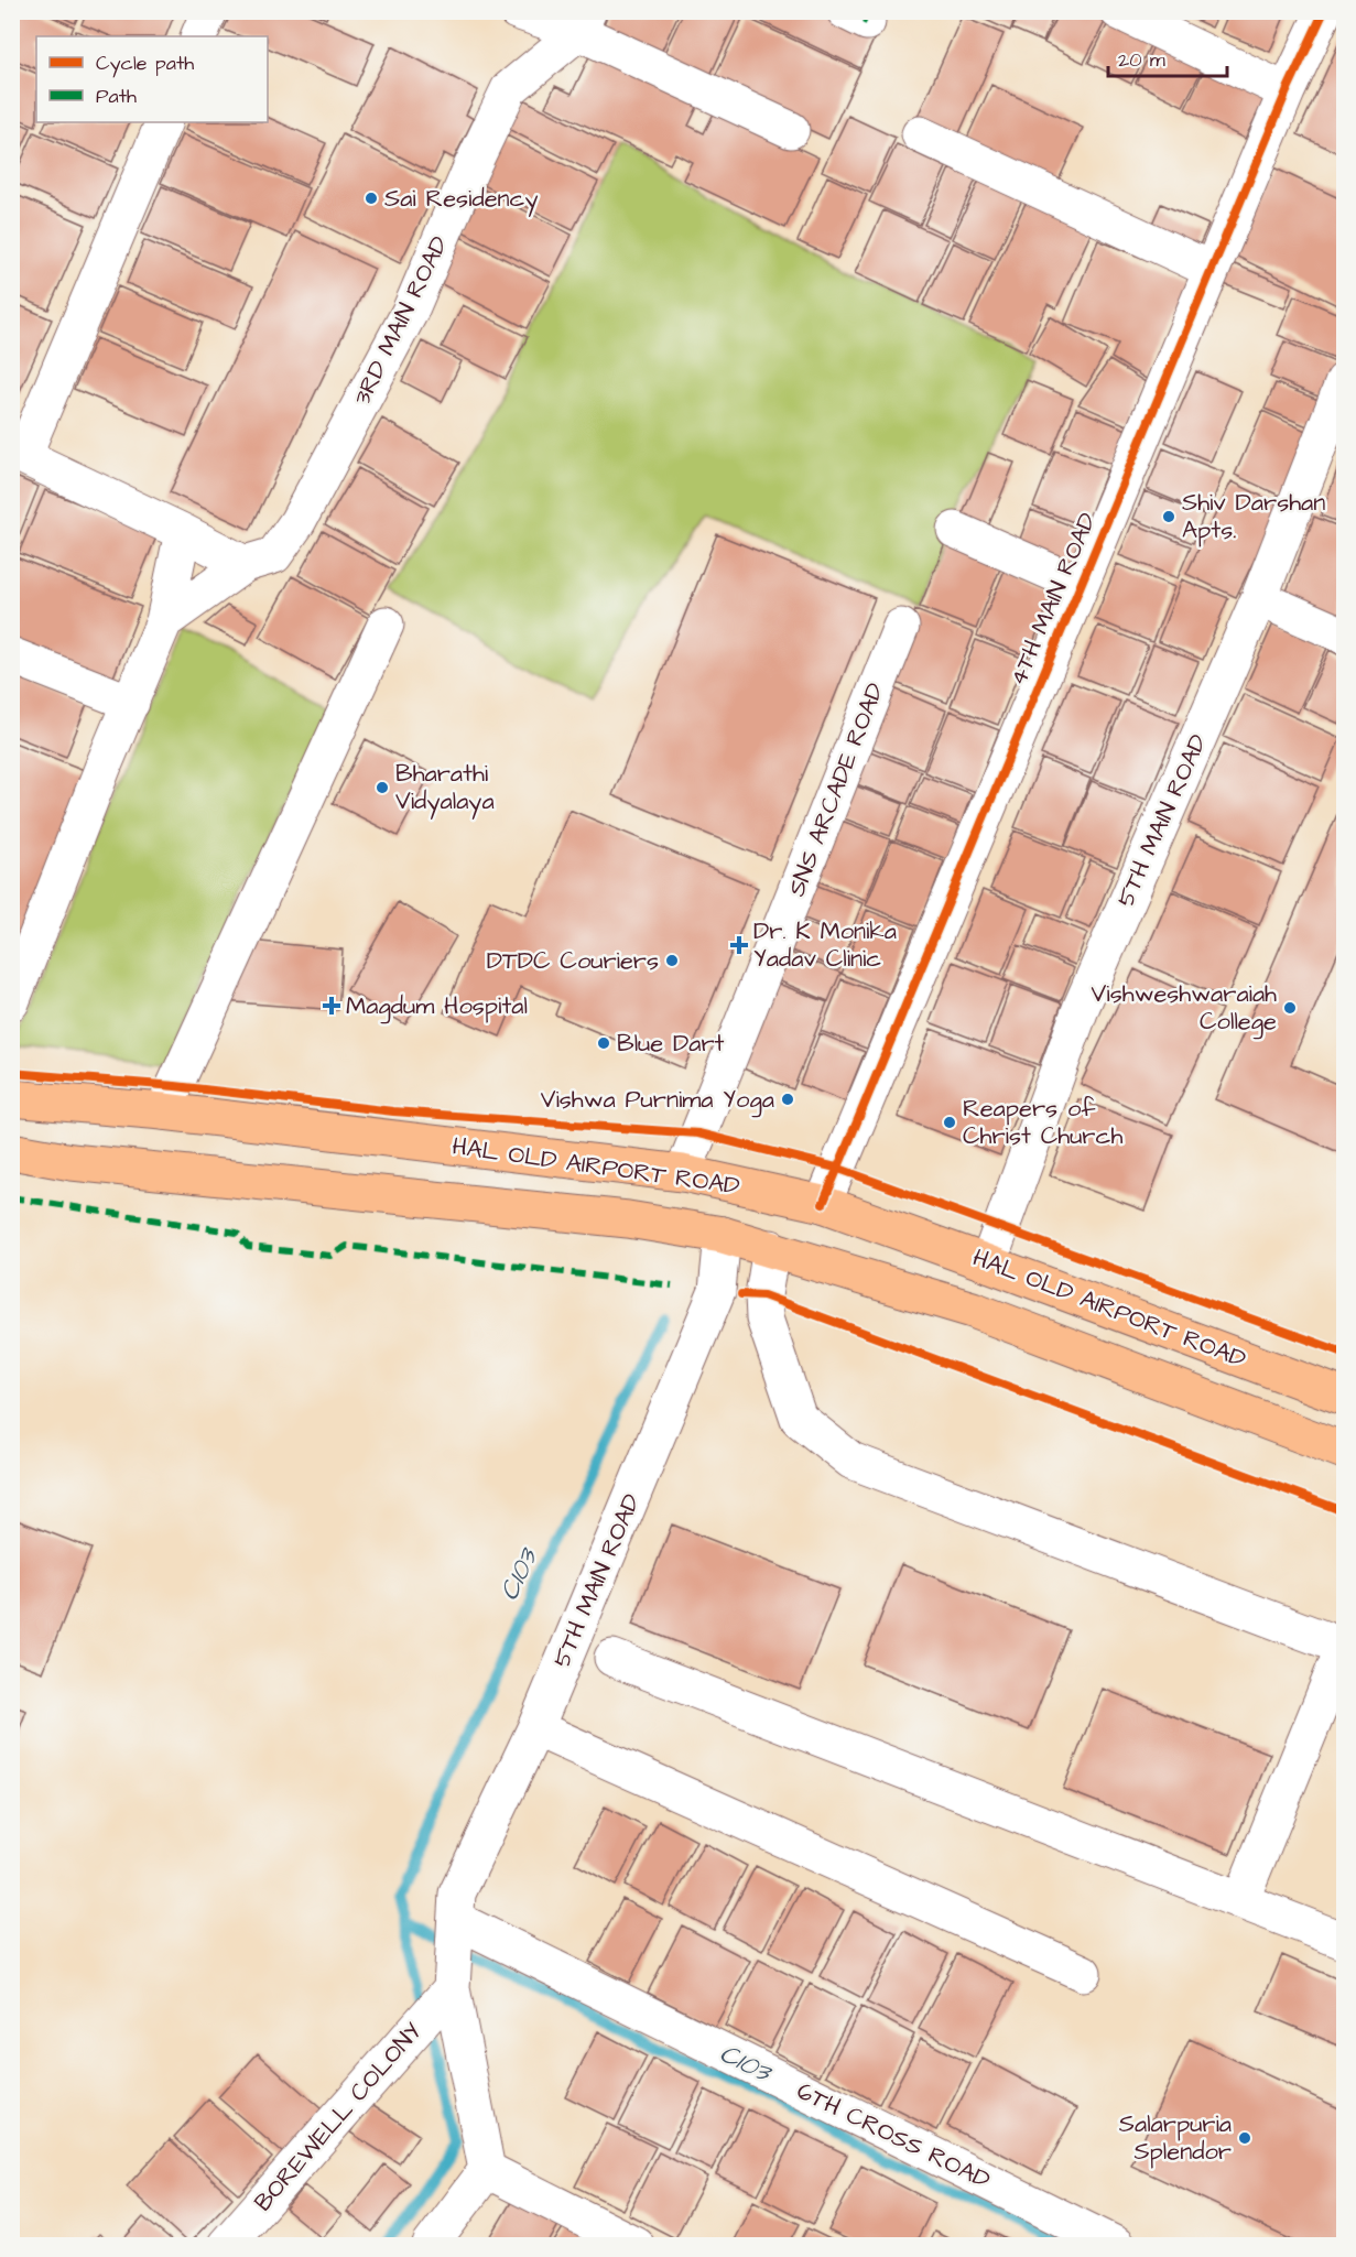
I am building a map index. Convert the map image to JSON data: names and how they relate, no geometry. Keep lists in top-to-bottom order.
{
  "streets": {
    "main road": ["HAL OLD AIRPORT ROAD"],
    "street": [
      "3RD MAIN ROAD",
      "4TH MAIN ROAD",
      "SNS ARCADE ROAD",
      "5TH MAIN ROAD",
      "BOREWELL COLONY",
      "6TH CROSS ROAD"
    ]
  },
  "crossings": [
    ["4TH MAIN ROAD", "HAL OLD AIRPORT ROAD"],
    ["SNS ARCADE ROAD", "HAL OLD AIRPORT ROAD"],
    ["5TH MAIN ROAD", "HAL OLD AIRPORT ROAD"],
    ["5TH MAIN ROAD", "BOREWELL COLONY"],
    ["5TH MAIN ROAD", "6TH CROSS ROAD"]
  ],
  "water": ["C103"],
  "places": {
    "other": [
      "Sai Residency",
      "Shiv Darshan Apts.",
      "Bharathi Vidyalaya",
      "DTDC Couriers",
      "Vishweshwaraiah College",
      "Blue Dart",
      "Vishwa Purnima Yoga",
      "Reapers of Christ Church",
      "Salarpuria Splendor"
    ],
    "health": ["Dr. K Monika Yadav Clinic", "Magdum Hospital"]
  },
  "legend": ["Cycle path", "Path"],
  "scale_bar": "20 m"
}
